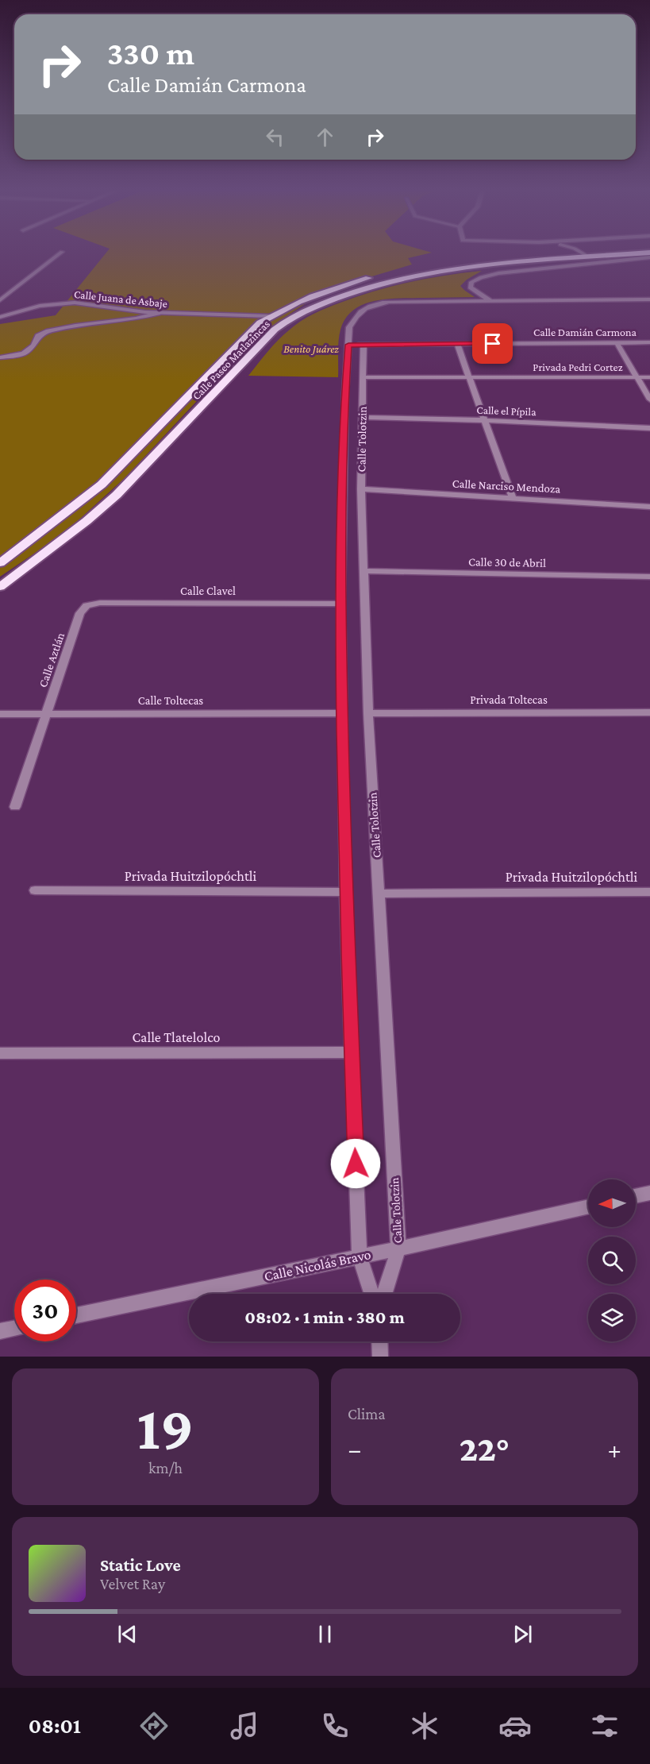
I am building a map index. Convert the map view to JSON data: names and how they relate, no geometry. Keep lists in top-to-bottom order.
{
  "streets": {
    "highway": ["Calle Paseo Matlazincas"],
    "street": [
      "Calle Juana de Asbaje",
      "Calle Damián Carmona",
      "Privada Pedri Cortez",
      "Calle el Pípila",
      "Calle Tolotzin",
      "Calle Narciso Mendoza",
      "Calle 30 de Abril",
      "Calle Clavel",
      "Calle Aztlán",
      "Privada Toltecas",
      "Calle Toltecas",
      "Privada Huitzilopóchtli",
      "Calle Tlatelolco",
      "Calle Nicolás Bravo"
    ]
  },
  "crossings": [
    ["Calle Juana de Asbaje", "Calle Paseo Matlazincas"],
    ["Calle Damián Carmona", "Calle Tolotzin"],
    ["Privada Pedri Cortez", "Calle Tolotzin"],
    ["Calle el Pípila", "Calle Tolotzin"],
    ["Calle Tolotzin", "Calle Narciso Mendoza"],
    ["Calle Tolotzin", "Calle 30 de Abril"],
    ["Calle Tolotzin", "Calle Clavel"],
    ["Calle Tolotzin", "Privada Toltecas"],
    ["Calle Tolotzin", "Calle Toltecas"],
    ["Calle Tolotzin", "Privada Huitzilopóchtli"],
    ["Calle Tolotzin", "Calle Tlatelolco"],
    ["Calle Tolotzin", "Calle Nicolás Bravo"],
    ["Calle Clavel", "Calle Aztlán"],
    ["Calle Aztlán", "Calle Toltecas"]
  ],
  "parks": ["Benito Juárez"],
  "north": "left",
  "page": {
    "turn": ["330 m", "Calle Damián Carmona"],
    "limit": "30",
    "trip": "08:02 · 1 min · 380 m",
    "tile": [
      ["19", "km/h"],
      "Clima"
    ],
    "heat": ["−", "22°", "+"],
    "song": ["Static Love", "Velvet Ray"],
    "tabs": "08:01"
  }
}
